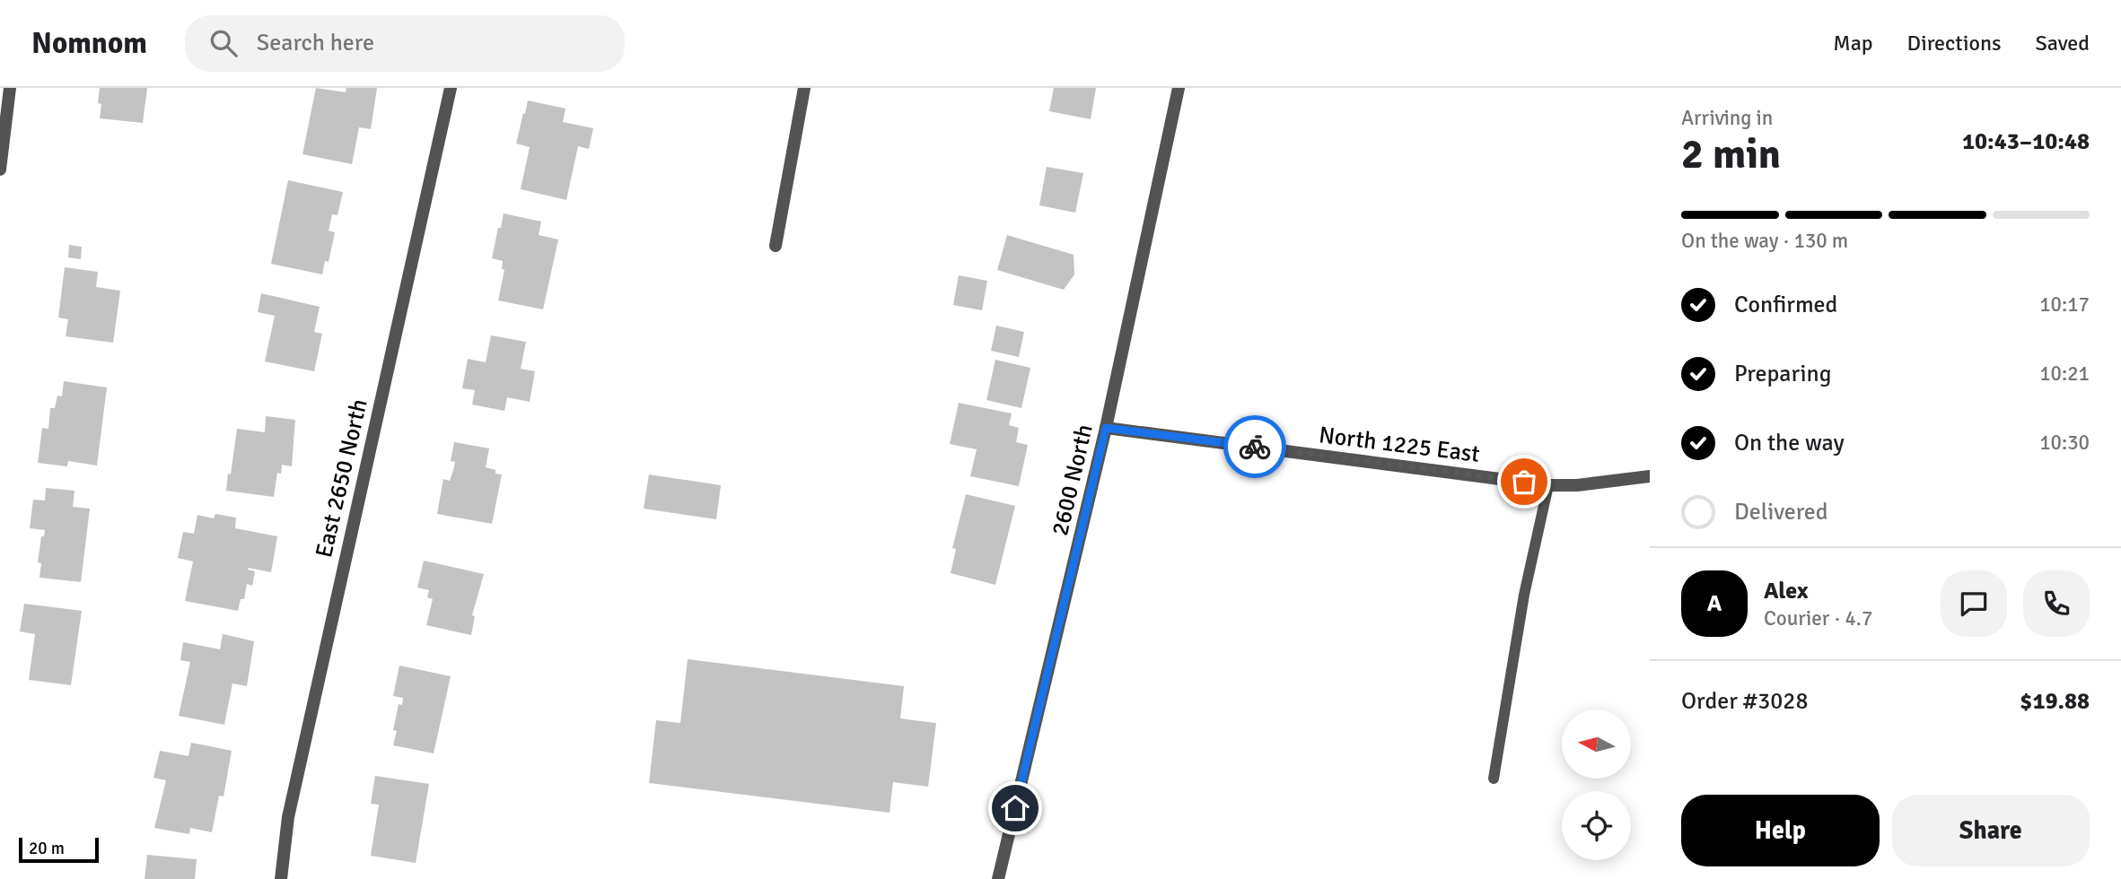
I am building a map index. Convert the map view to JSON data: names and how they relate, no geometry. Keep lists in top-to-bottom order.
{
  "streets": {
    "street": ["North 1225 East", "East 2650 North", "2600 North"]
  },
  "crossings": [
    ["North 1225 East", "2600 North"]
  ],
  "scale_bar": "20 m",
  "north": "left",
  "page": {
    "header": "Nomnom",
    "search": "Search here",
    "nav": ["Map", "Directions", "Saved"],
    "heading": ["2 min", "Arriving in", "10:43–10:48"],
    "panel": [
      "Alex",
      "Courier · 4.7",
      "Order #3028",
      "$19.88"
    ],
    "bar": "On the way · 130 m",
    "list": [
      ["Confirmed", "10:17"],
      ["Preparing", "10:21"],
      ["On the way", "10:30"],
      "Delivered"
    ],
    "round": "A",
    "buttons": ["Help", "Share"],
    "scale": "20 m"
  }
}
